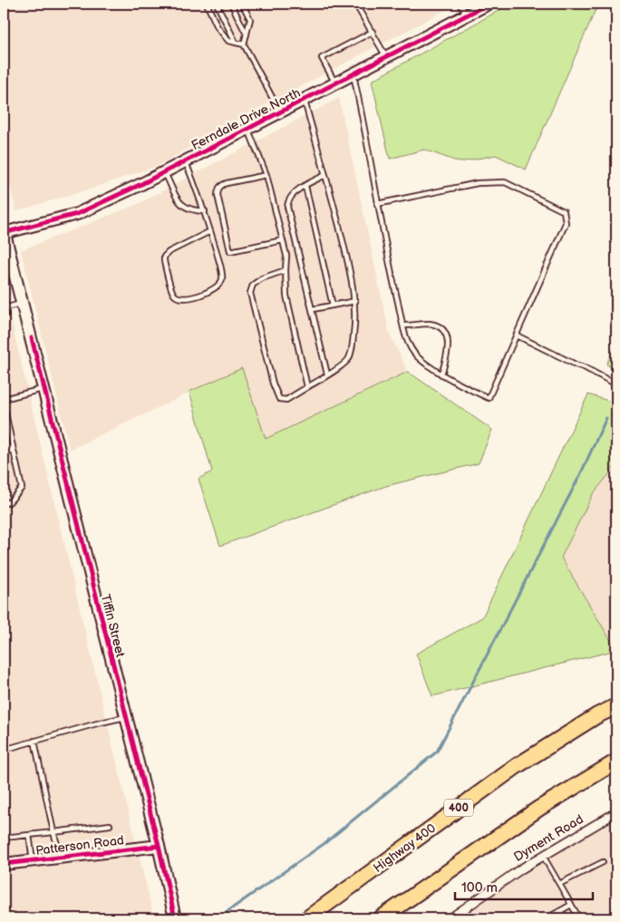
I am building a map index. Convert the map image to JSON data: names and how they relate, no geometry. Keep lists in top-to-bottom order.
{
  "streets": {
    "highway": ["400", "Highway 400"],
    "street": [
      "Ferndale Drive North",
      "Tiffin Street",
      "Dyment Road",
      "Patterson Road"
    ]
  },
  "crossings": [
    ["Ferndale Drive North", "Tiffin Street"],
    ["Tiffin Street", "Patterson Road"]
  ],
  "scale_bar": "100 m"
}
